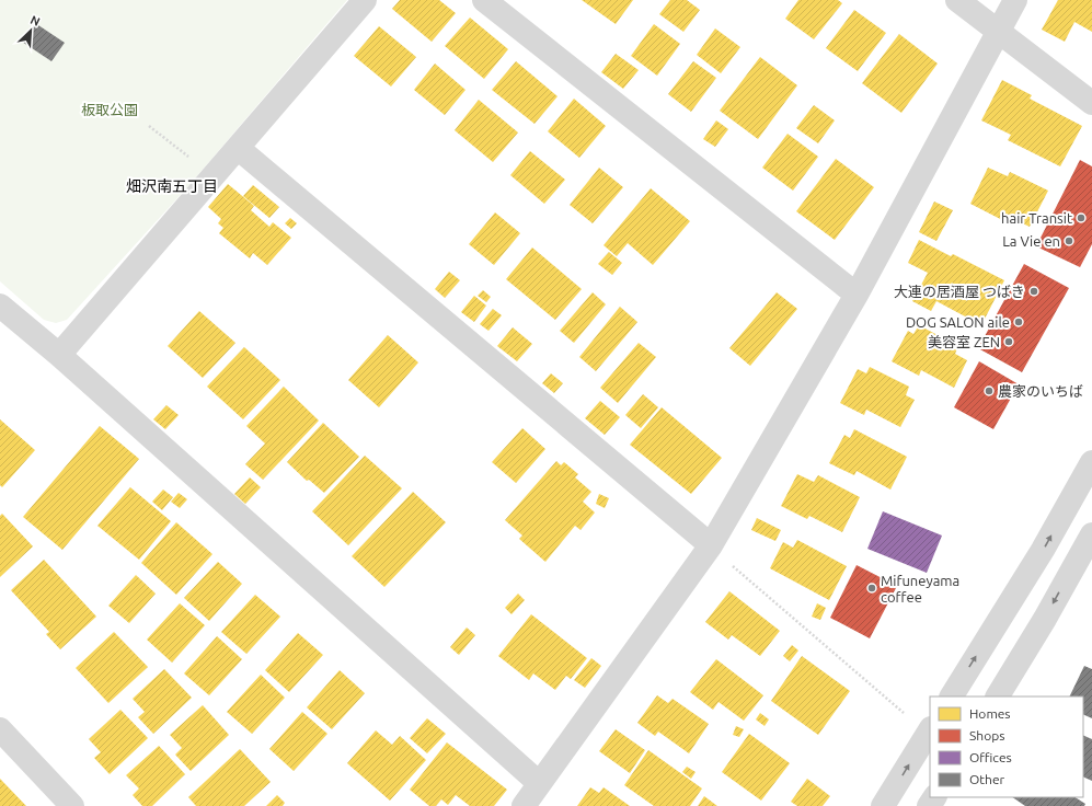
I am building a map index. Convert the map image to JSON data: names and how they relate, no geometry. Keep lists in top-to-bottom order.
{
  "districts": ["畑沢南五丁目"],
  "parks": ["板取公園"],
  "places": [
    "hair Transit",
    "La Vie en",
    "大連の居酒屋 つばき",
    "DOG SALON aile",
    "美容室 ZEN",
    "農家のいちば",
    "Mifuneyama coffee"
  ],
  "legend": [
    "Homes",
    "Shops",
    "Offices",
    "Other"
  ],
  "north": "top right"
}
